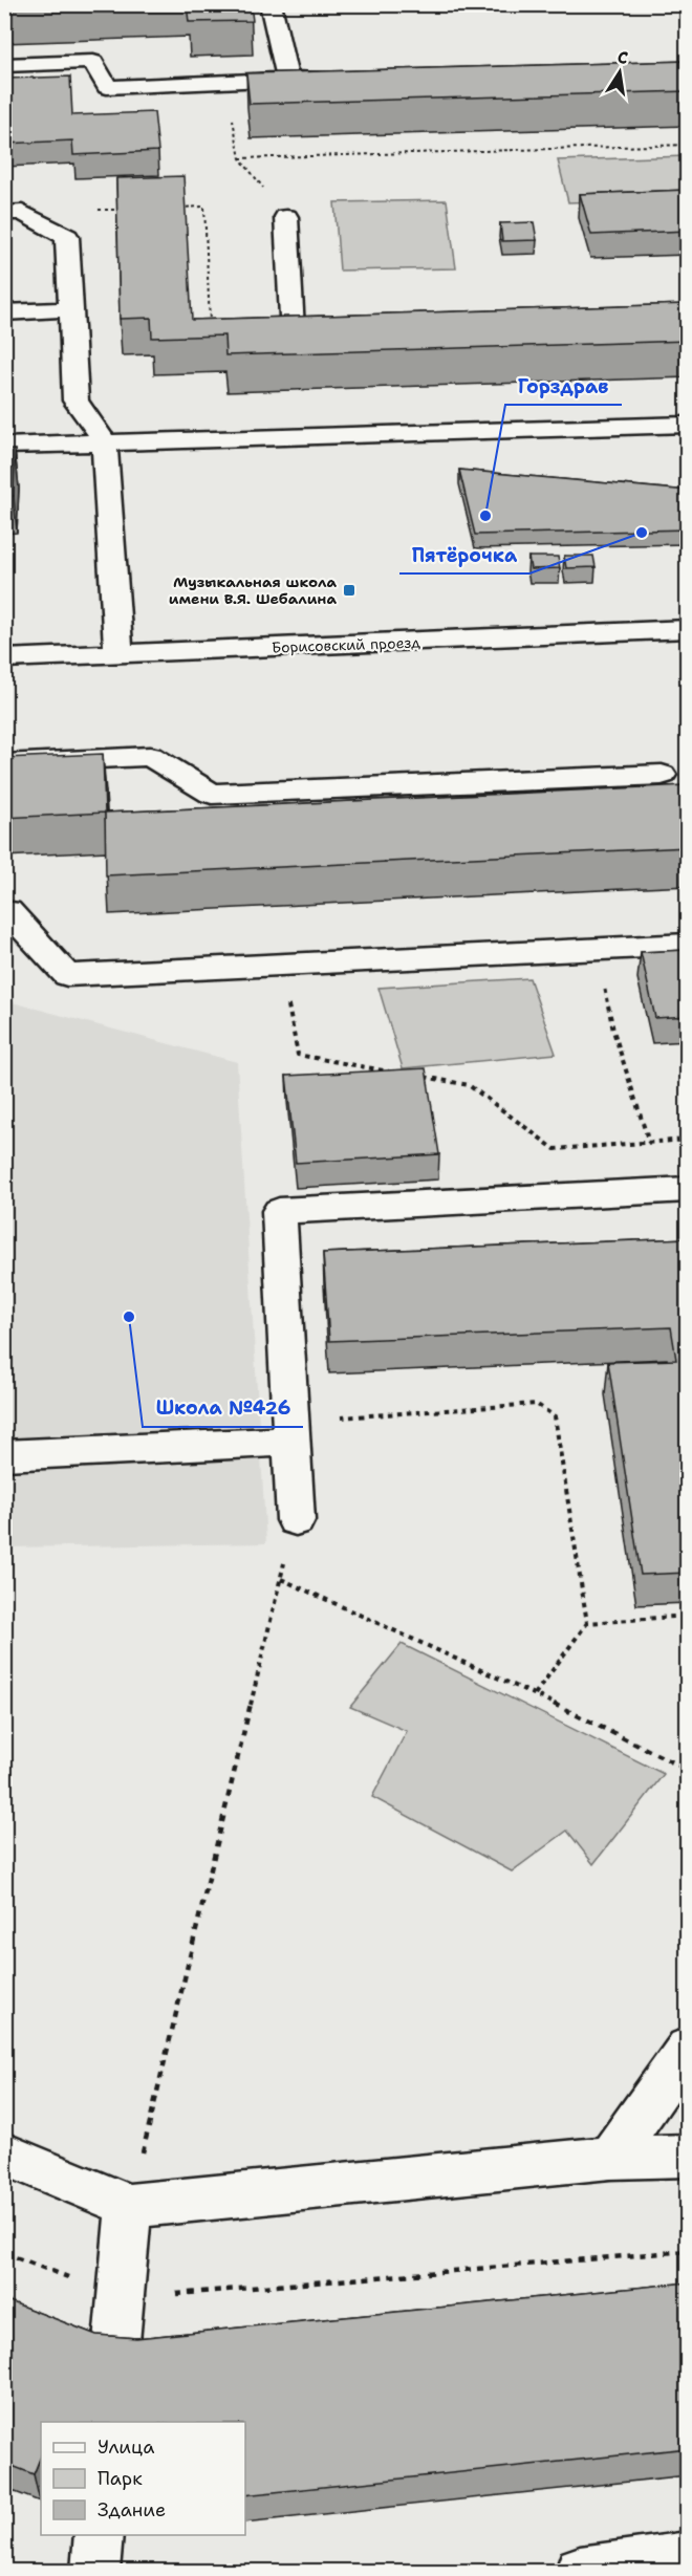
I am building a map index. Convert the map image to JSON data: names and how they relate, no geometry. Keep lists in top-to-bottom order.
{
  "streets": {
    "street": ["Борисовский проезд"]
  },
  "places": {
    "other": ["Горздрав", "Пятёрочка", "Школа №426"],
    "transit": ["Музыкальная школа имени В.Я. Шебалина"]
  },
  "legend": ["Улица", "Парк", "Здание"],
  "north": "top"
}
